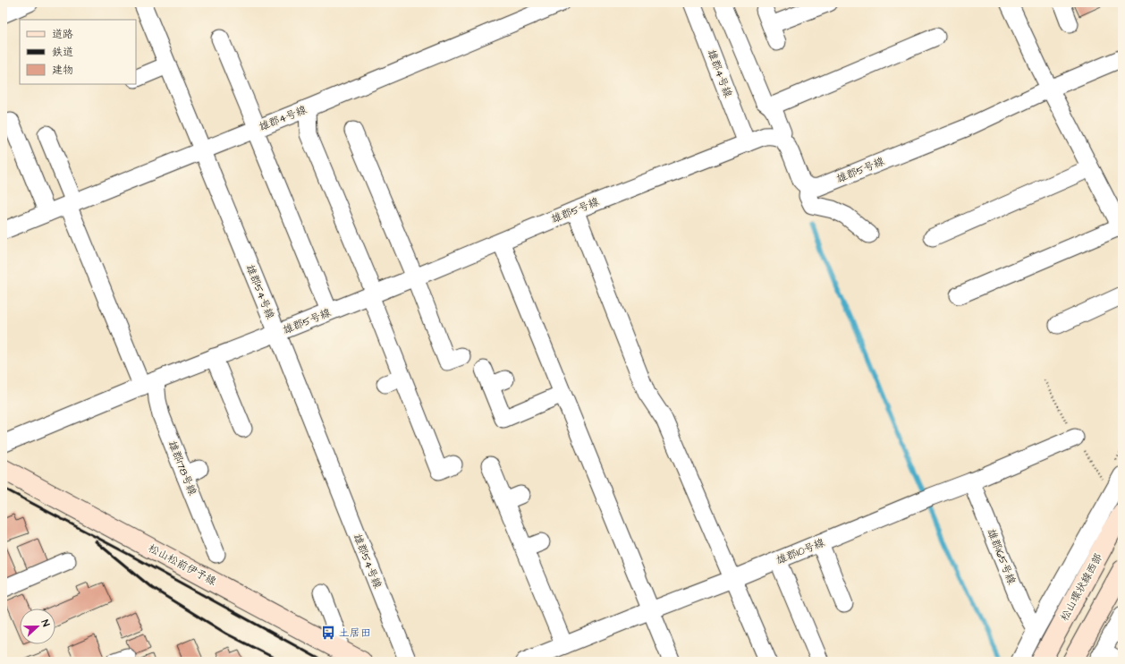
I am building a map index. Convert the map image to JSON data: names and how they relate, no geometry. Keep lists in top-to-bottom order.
{
  "streets": {
    "main road": ["松山松前伊予線", "松山環状線西部"],
    "street": [
      "雄郡4号線",
      "雄郡5号線",
      "雄郡54号線",
      "雄郡178号線",
      "雄郡10号線",
      "雄郡165号線"
    ]
  },
  "crossings": [
    ["雄郡4号線", "雄郡5号線"],
    ["雄郡4号線", "雄郡54号線"],
    ["雄郡4号線", "雄郡178号線"],
    ["雄郡5号線", "雄郡54号線"],
    ["雄郡5号線", "雄郡178号線"],
    ["雄郡10号線", "雄郡165号線"]
  ],
  "places": {
    "bus stop": ["土居田"]
  },
  "legend": ["道路", "鉄道", "建物"],
  "north": "right"
}
